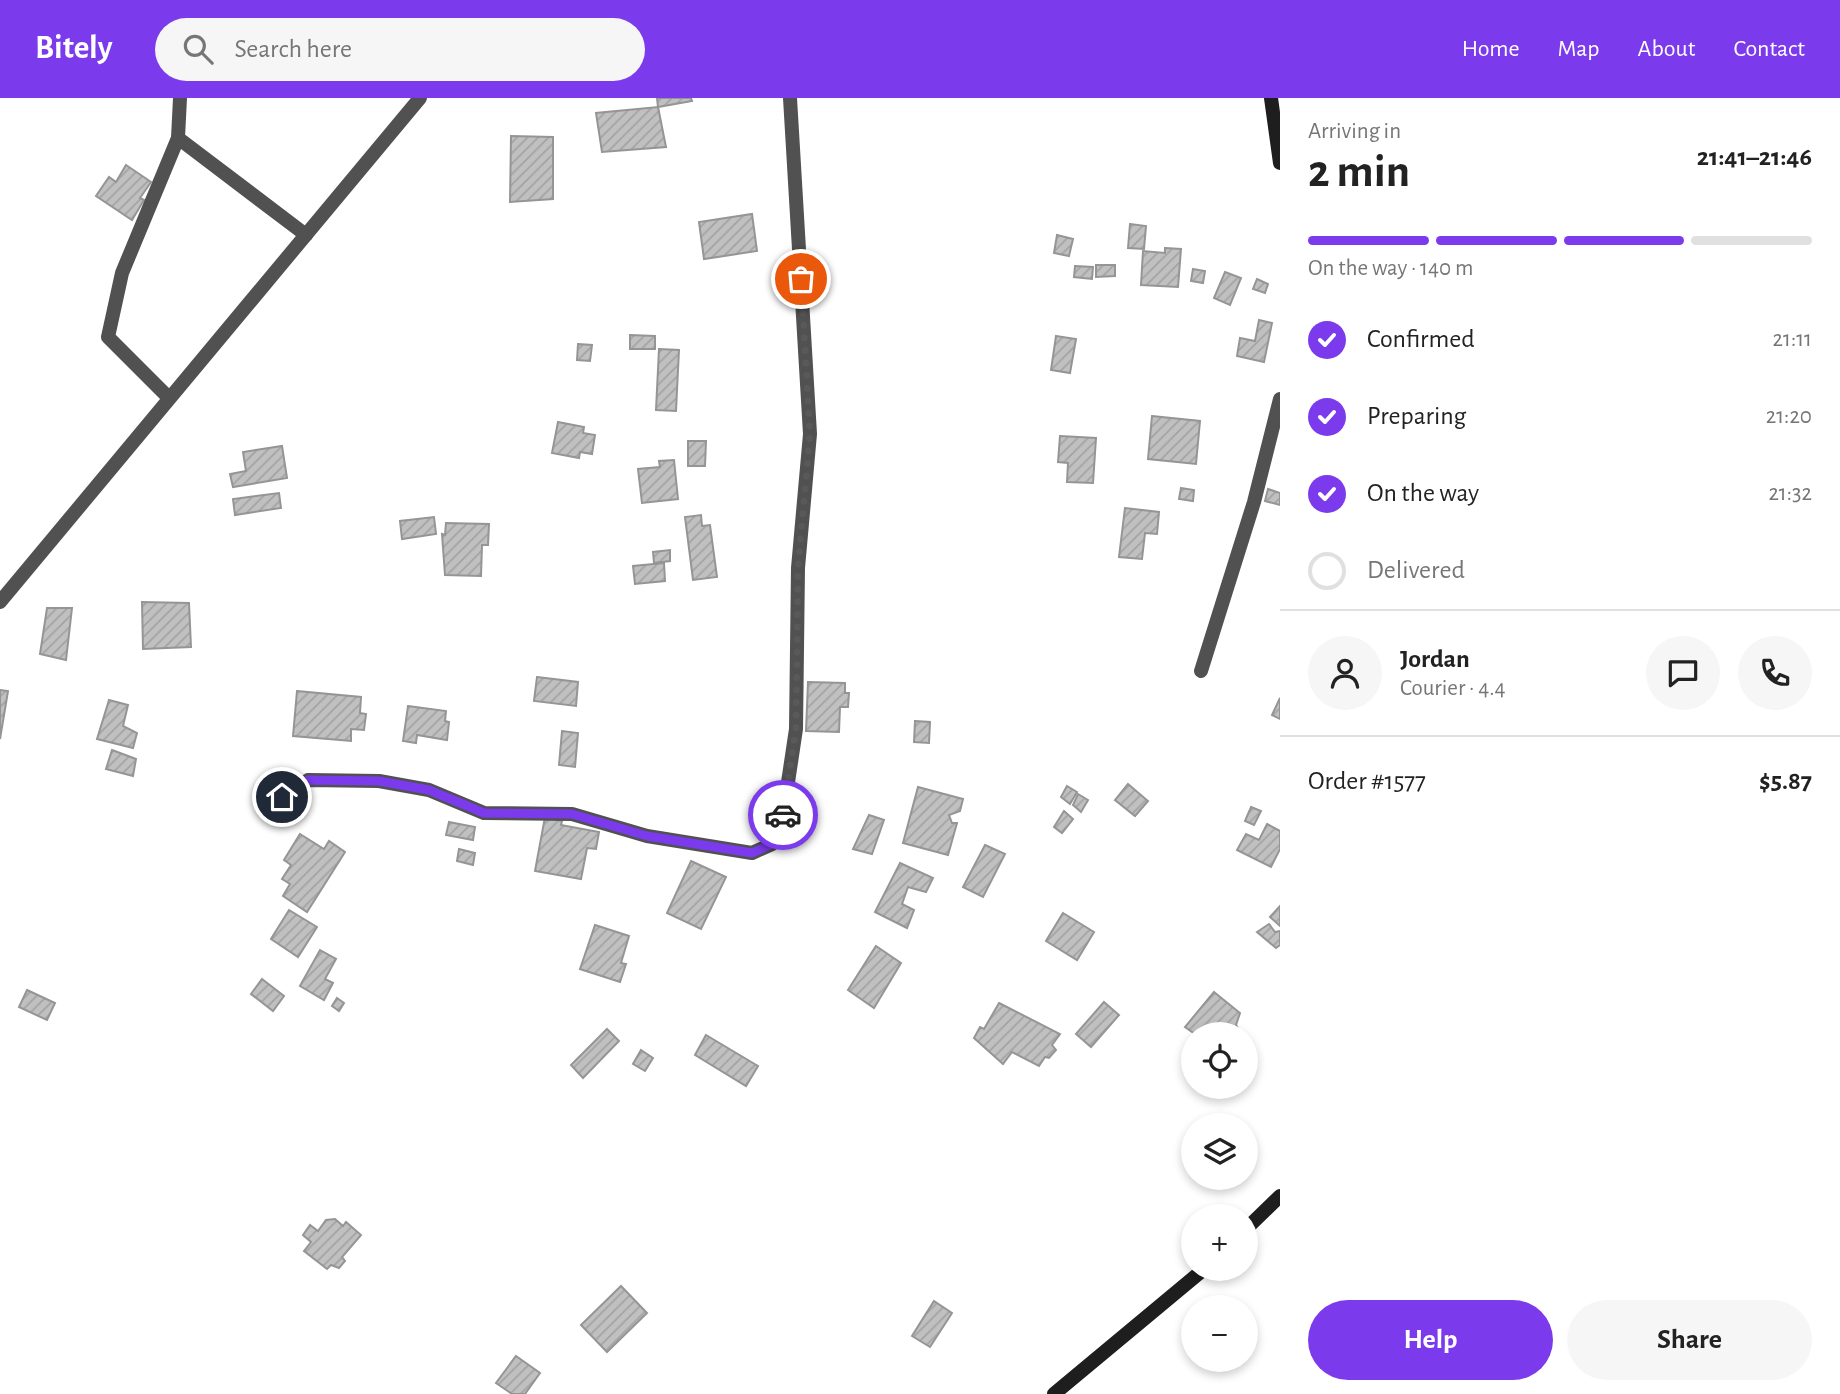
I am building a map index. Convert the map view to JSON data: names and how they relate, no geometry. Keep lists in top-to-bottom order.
{
  "page": {
    "header": "Bitely",
    "search": "Search here",
    "nav": [
      "Home",
      "Map",
      "About",
      "Contact"
    ],
    "heading": ["2 min", "Arriving in", "21:41–21:46"],
    "panel": [
      "Jordan",
      "Courier · 4.4",
      "Order #1577",
      "$5.87"
    ],
    "bar": "On the way · 140 m",
    "list": [
      ["Confirmed", "21:11"],
      ["Preparing", "21:20"],
      ["On the way", "21:32"],
      "Delivered"
    ],
    "map_buttons": ["+", "−"],
    "buttons": ["Help", "Share"]
  }
}
